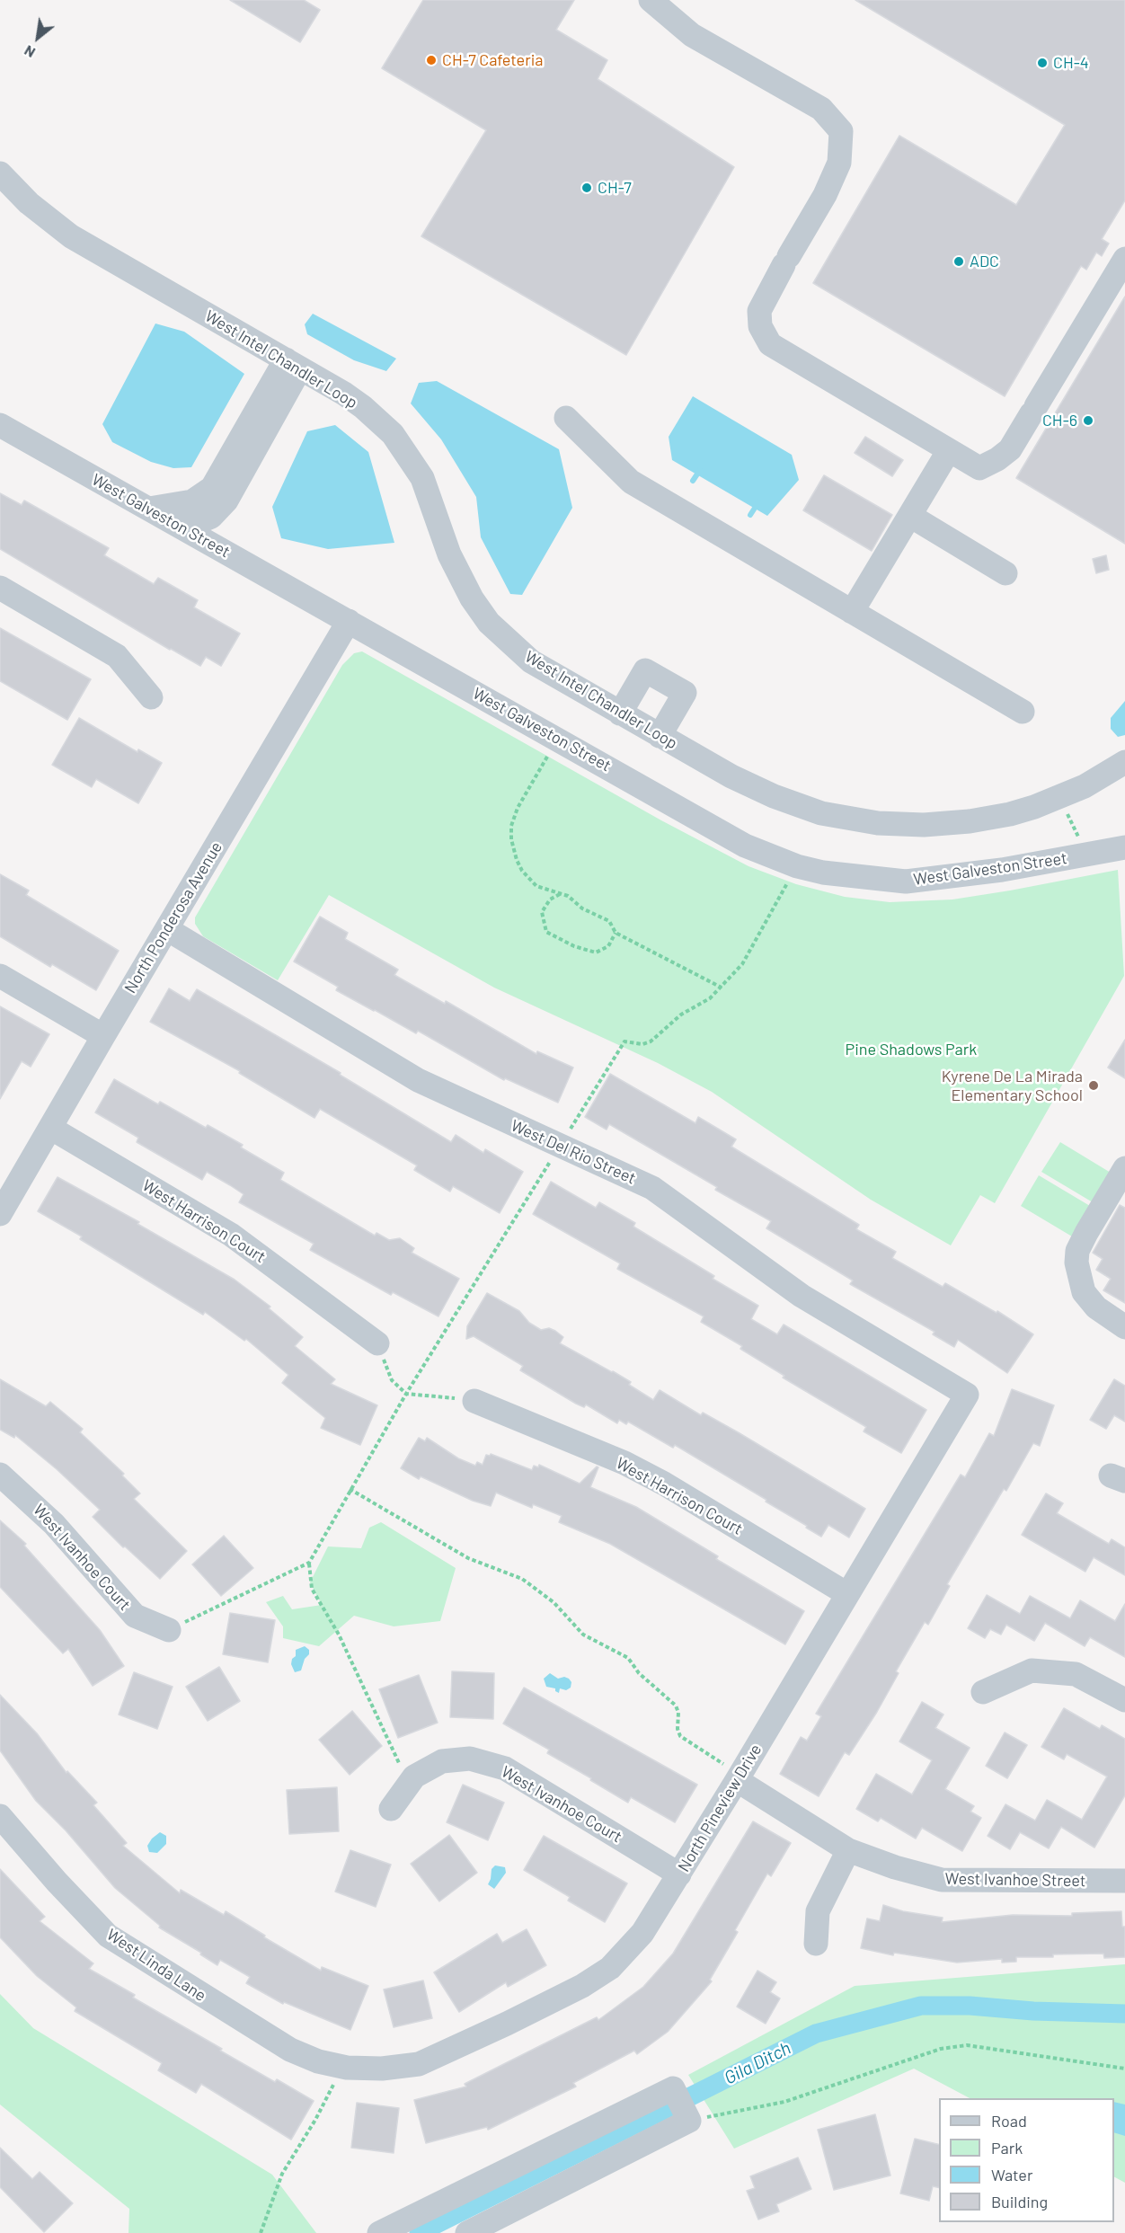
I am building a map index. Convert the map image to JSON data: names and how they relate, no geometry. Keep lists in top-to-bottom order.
{
  "streets": {
    "street": [
      "West Intel Chandler Loop",
      "West Galveston Street",
      "North Ponderosa Avenue",
      "West Del Rio Street",
      "West Harrison Court",
      "West Ivanhoe Court",
      "North Pineview Drive",
      "West Ivanhoe Street",
      "West Linda Lane"
    ]
  },
  "crossings": [
    ["West Galveston Street", "North Ponderosa Avenue"],
    ["North Ponderosa Avenue", "West Del Rio Street"],
    ["North Ponderosa Avenue", "West Harrison Court"],
    ["West Del Rio Street", "North Pineview Drive"],
    ["West Harrison Court", "North Pineview Drive"],
    ["West Ivanhoe Court", "North Pineview Drive"],
    ["North Pineview Drive", "West Ivanhoe Street"],
    ["North Pineview Drive", "West Linda Lane"]
  ],
  "water": ["Gila Ditch"],
  "parks": ["Pine Shadows Park"],
  "places": [
    "CH-7 Cafeteria",
    "CH-4",
    "CH-7",
    "ADC",
    "CH-6",
    "Kyrene De La Mirada Elementary School"
  ],
  "legend": [
    "Road",
    "Park",
    "Water",
    "Building"
  ],
  "north": "bottom left"
}
